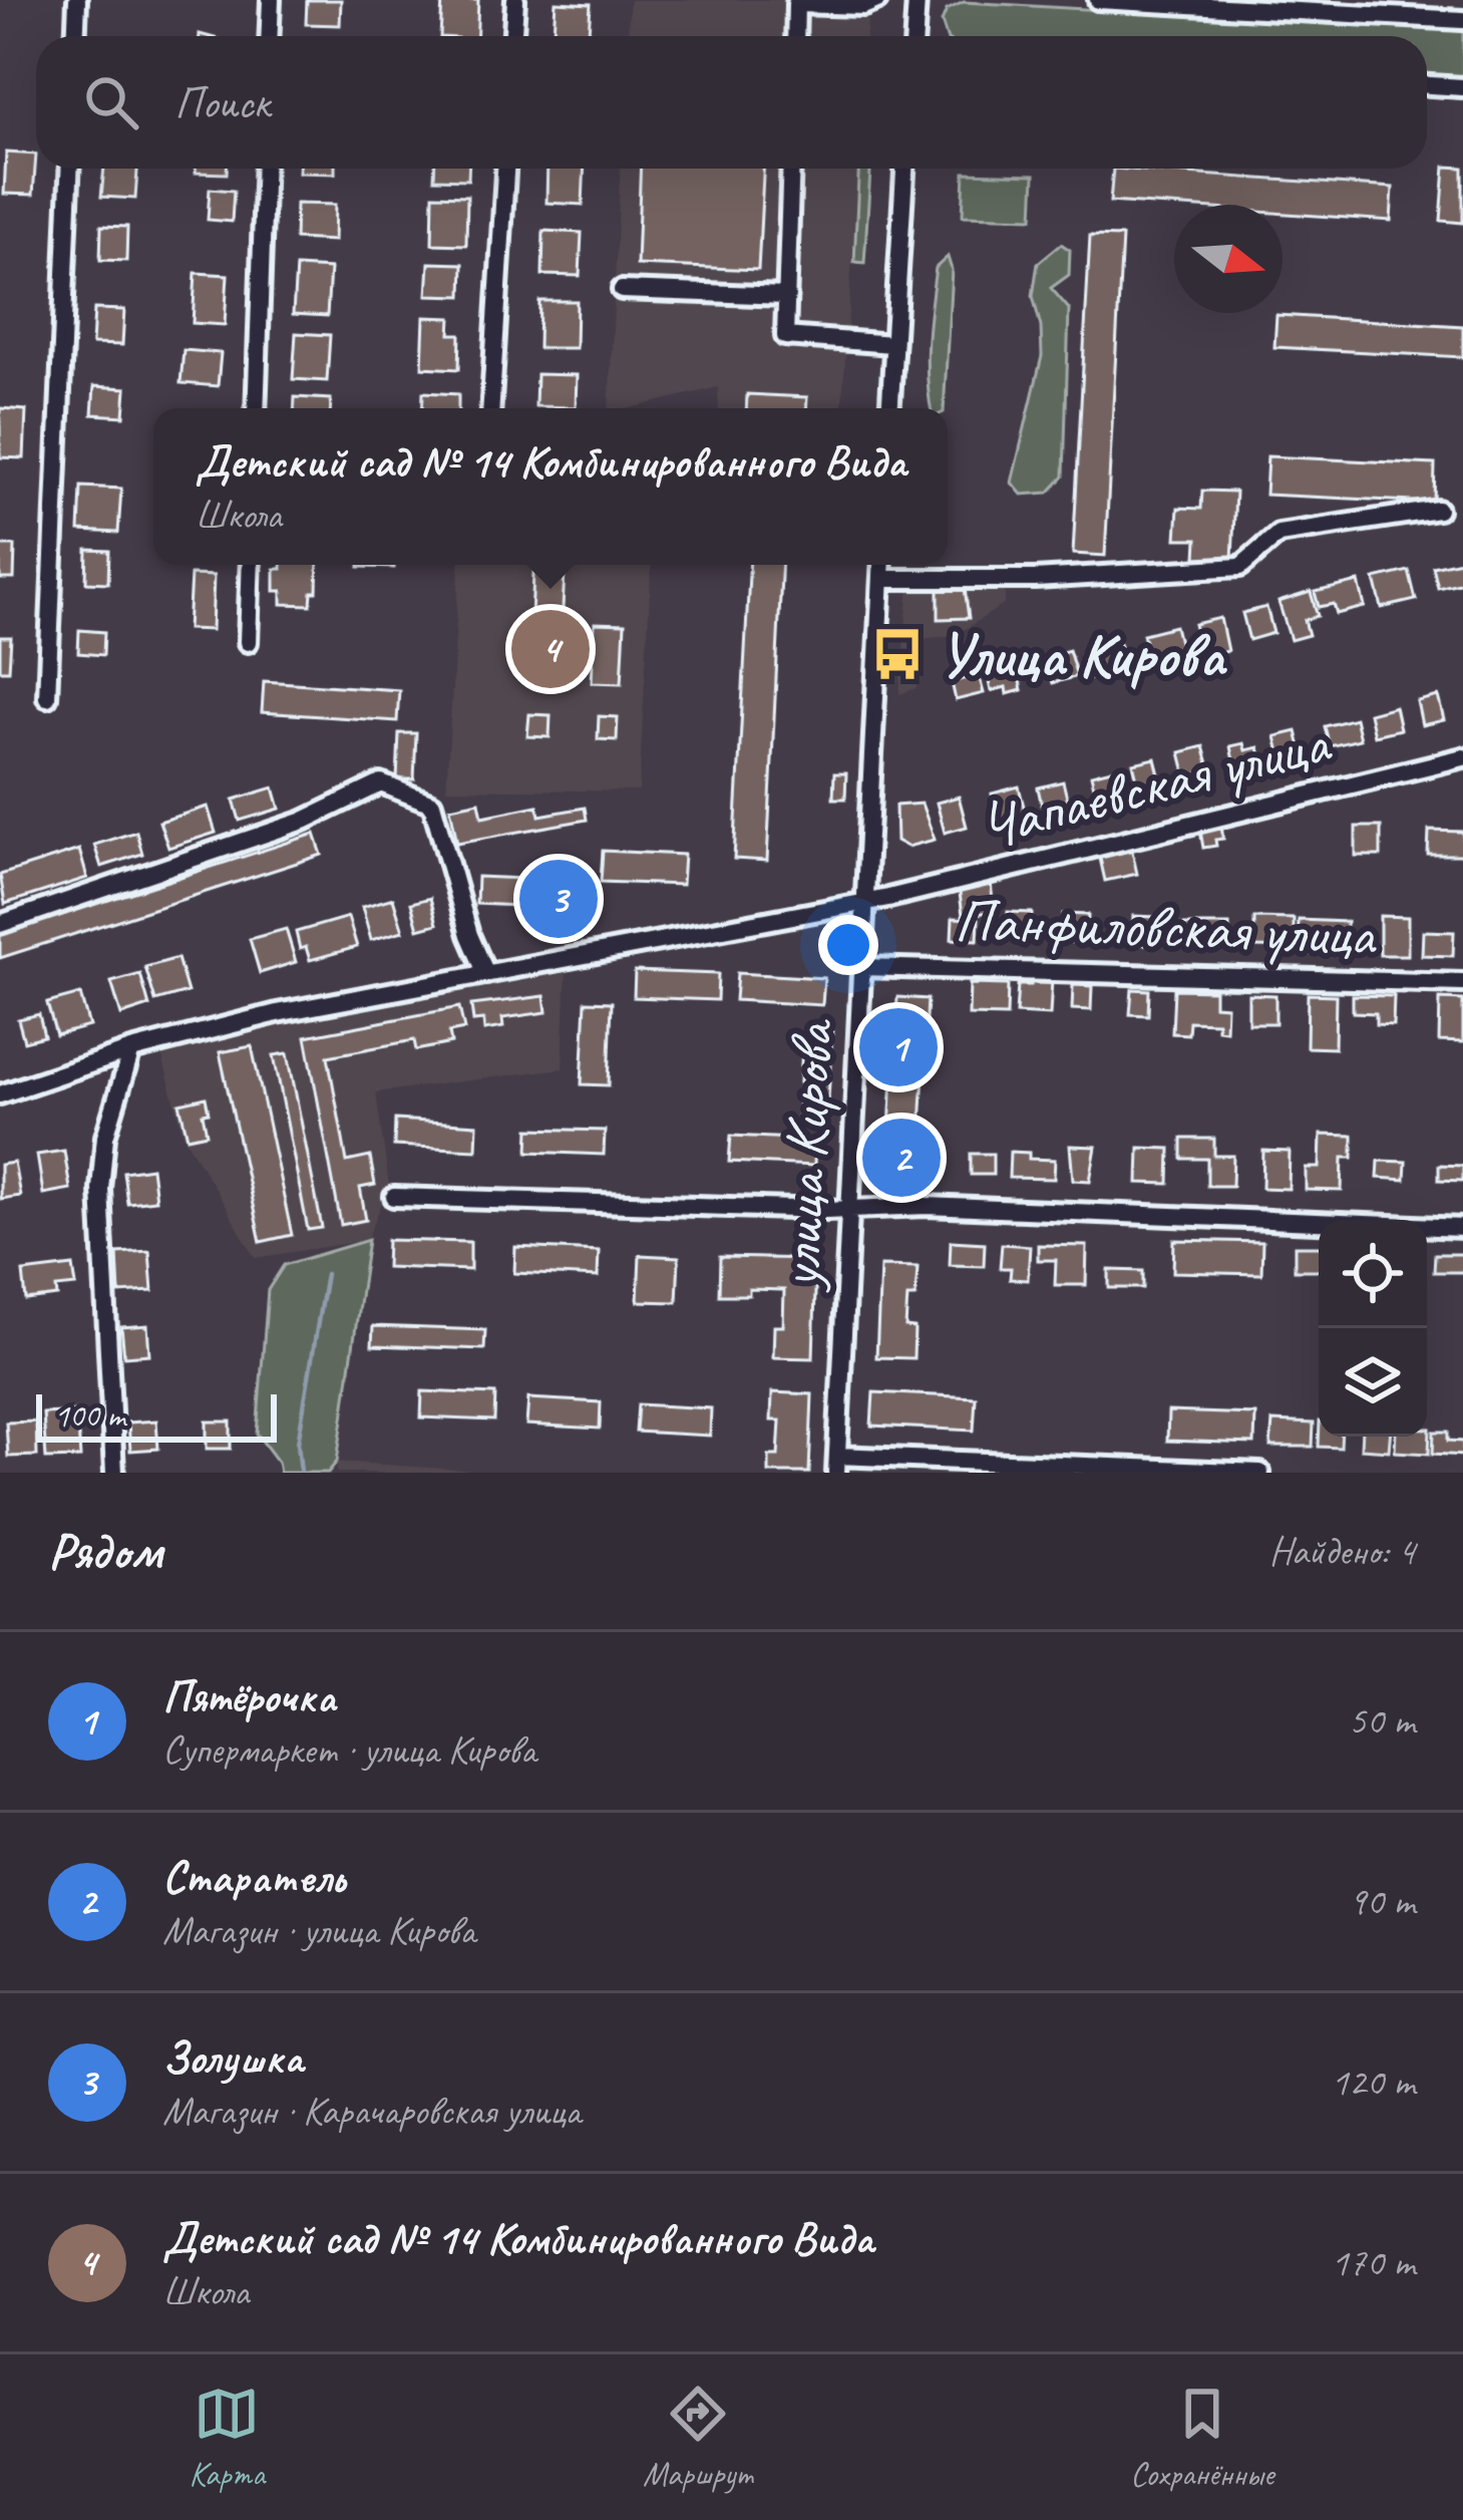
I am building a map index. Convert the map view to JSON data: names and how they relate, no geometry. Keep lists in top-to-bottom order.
{
  "streets": {
    "street": ["Чапаевская улица", "Панфиловская улица", "улица Кирова"]
  },
  "crossings": [
    ["Чапаевская улица", "улица Кирова"],
    ["Панфиловская улица", "улица Кирова"]
  ],
  "places": {
    "bus stop": ["Улица Кирова"]
  },
  "scale_bar": "100 m",
  "north": "right",
  "page": {
    "search": "Поиск",
    "popup": ["Детский сад № 14 Комбинированного Вида", "Школа"],
    "pins": [
      "4",
      "3",
      "1",
      "2"
    ],
    "scale": "100 m",
    "heading": ["Рядом", "Найдено: 4"],
    "list": [
      {
        "mark": "1",
        "name": "Пятёрочка",
        "note": "Супермаркет · улица Кирова",
        "value": "50 m"
      },
      {
        "mark": "2",
        "name": "Старатель",
        "note": "Магазин · улица Кирова",
        "value": "90 m"
      },
      {
        "mark": "3",
        "name": "Золушка",
        "note": "Магазин · Карачаровская улица",
        "value": "120 m"
      },
      {
        "mark": "4",
        "name": "Детский сад № 14 Комбинированного Вида",
        "note": "Школа",
        "value": "170 m"
      }
    ],
    "nav": ["Карта", "Маршрут", "Сохранённые"]
  }
}
